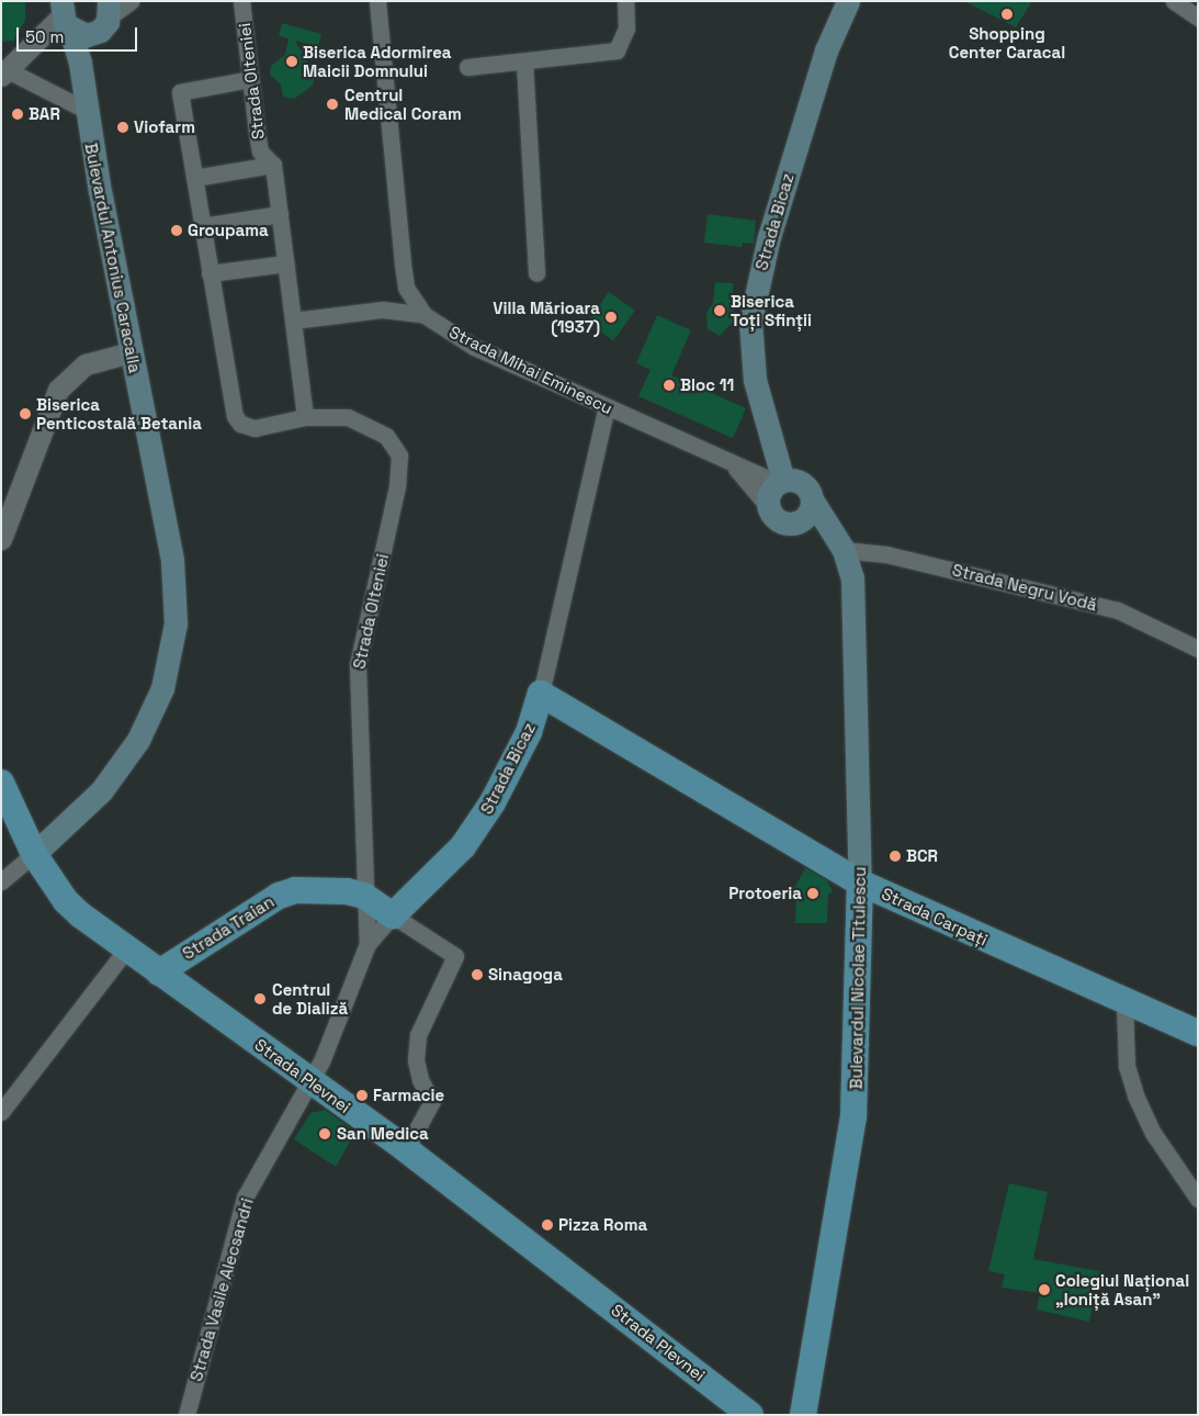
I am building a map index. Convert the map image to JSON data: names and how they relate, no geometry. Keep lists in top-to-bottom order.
{
  "streets": {
    "main road": [
      "Strada Bicaz",
      "Bulevardul Antonius Caracalla",
      "Strada Carpați",
      "Strada Traian",
      "Bulevardul Nicolae Titulescu",
      "Strada Plevnei"
    ],
    "street": [
      "Strada Olteniei",
      "Strada Mihai Eminescu",
      "Strada Negru Vodă",
      "Strada Vasile Alecsandri"
    ]
  },
  "crossings": [
    ["Strada Olteniei", "Strada Bicaz"],
    ["Strada Olteniei", "Strada Traian"],
    ["Strada Bicaz", "Strada Mihai Eminescu"],
    ["Strada Bicaz", "Strada Carpați"],
    ["Strada Bicaz", "Strada Traian"],
    ["Strada Bicaz", "Bulevardul Nicolae Titulescu"],
    ["Strada Bicaz", "Strada Plevnei"],
    ["Strada Bicaz", "Strada Vasile Alecsandri"],
    ["Bulevardul Antonius Caracalla", "Strada Plevnei"],
    ["Strada Mihai Eminescu", "Bulevardul Nicolae Titulescu"],
    ["Strada Negru Vodă", "Bulevardul Nicolae Titulescu"],
    ["Strada Carpați", "Bulevardul Nicolae Titulescu"],
    ["Strada Traian", "Strada Plevnei"],
    ["Strada Plevnei", "Strada Vasile Alecsandri"]
  ],
  "places": [
    "Shopping Center Caracal",
    "Biserica Adormirea Maicii Domnului",
    "Centrul Medical Coram",
    "BAR",
    "Viofarm",
    "Groupama",
    "Biserica Toți Sfinții",
    "Villa Mărioara (1937)",
    "Bloc 11",
    "Biserica Penticostală Betania",
    "BCR",
    "Protoeria",
    "Sinagoga",
    "Centrul de Dializă",
    "Farmacie",
    "San Medica",
    "Pizza Roma",
    "Colegiul Național „Ioniță Asan”"
  ],
  "scale_bar": "50 m"
}
